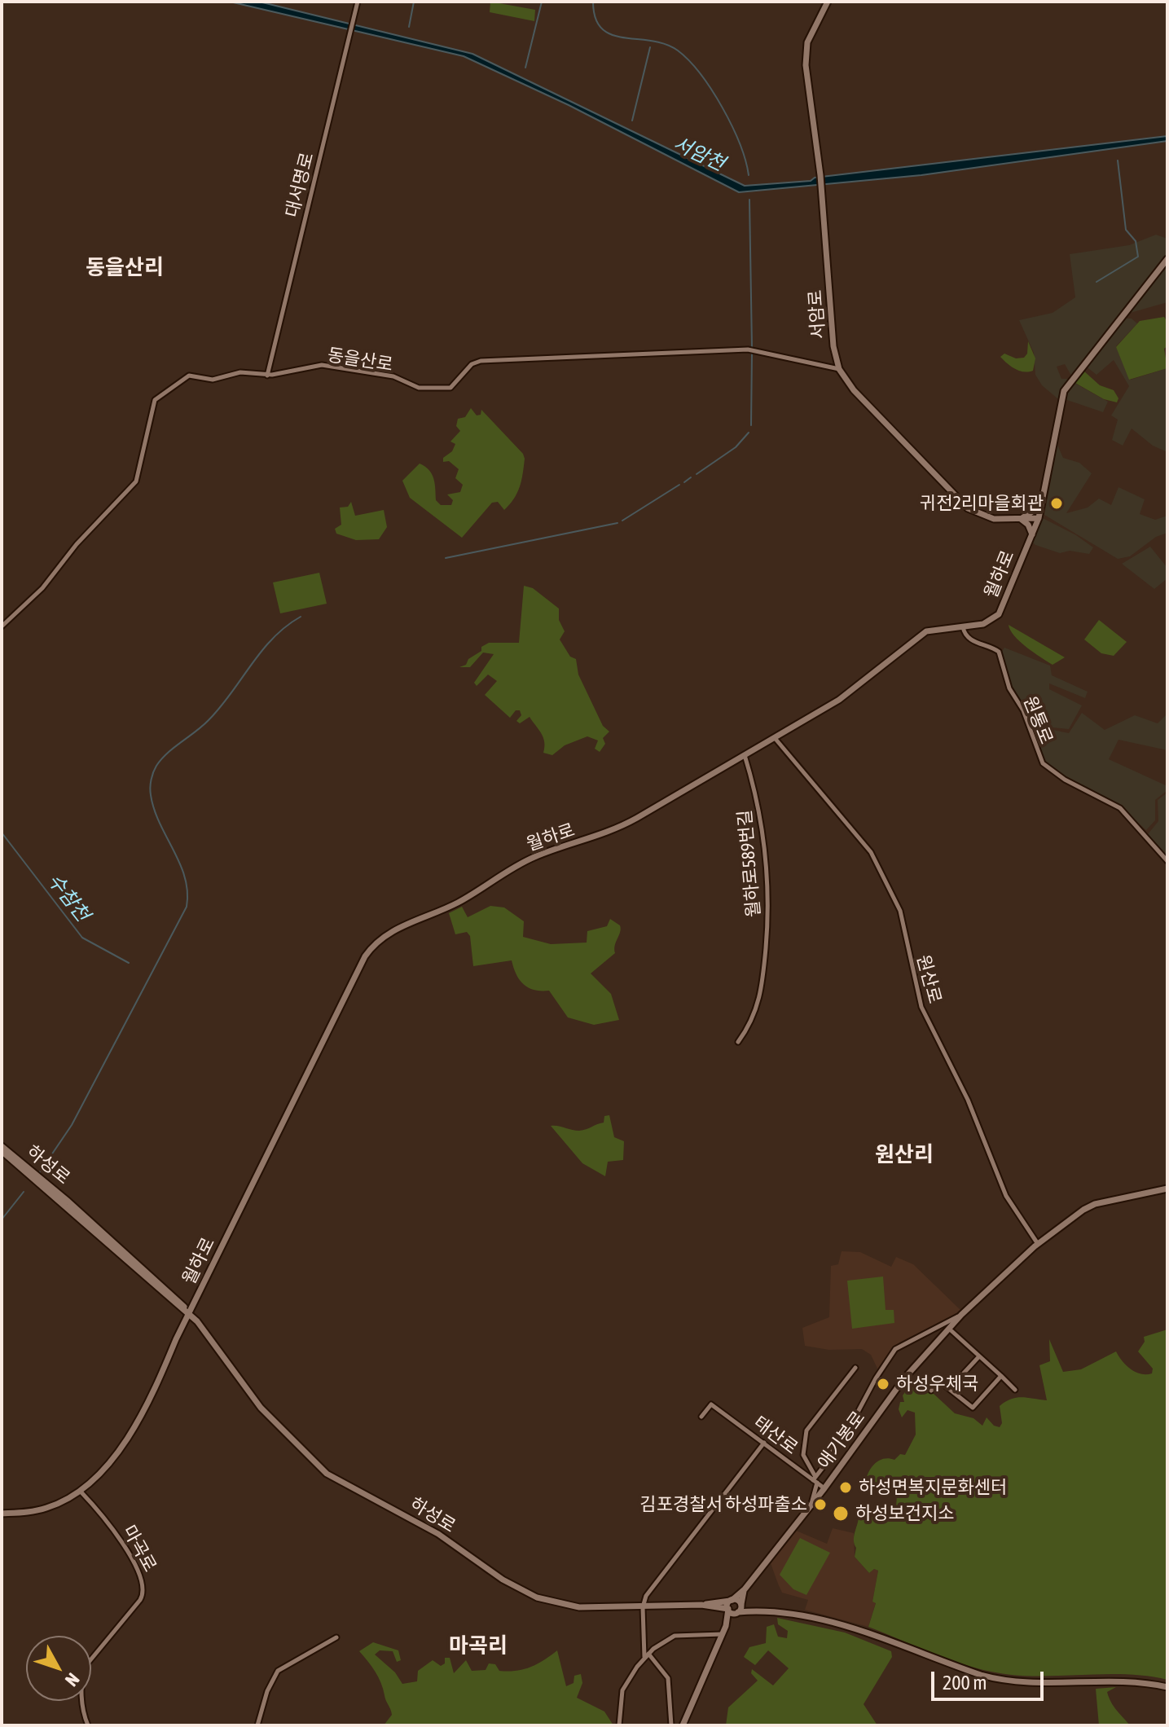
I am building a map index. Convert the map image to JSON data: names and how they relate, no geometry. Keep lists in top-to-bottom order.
{
  "streets": {
    "street": [
      "대서명로",
      "서암로",
      "동을산로",
      "월하로",
      "원통로",
      "월하로589번길",
      "원산로",
      "하성로",
      "태산로",
      "애기봉로",
      "마곡로"
    ]
  },
  "crossings": [
    ["대서명로", "동을산로"],
    ["서암로", "동을산로"],
    ["서암로", "월하로"],
    ["월하로", "원통로"],
    ["월하로", "월하로589번길"],
    ["월하로", "원산로"],
    ["월하로", "하성로"],
    ["월하로", "마곡로"],
    ["원산로", "애기봉로"],
    ["태산로", "애기봉로"]
  ],
  "districts": ["동을산리", "원산리", "마곡리"],
  "water": ["서암천", "수참천"],
  "places": [
    "귀전2리마을회관",
    "하성우체국",
    "하성면복지문화센터",
    "김포경찰서 하성파출소",
    "하성보건지소"
  ],
  "scale_bar": "200 m",
  "north": "bottom right"
}
